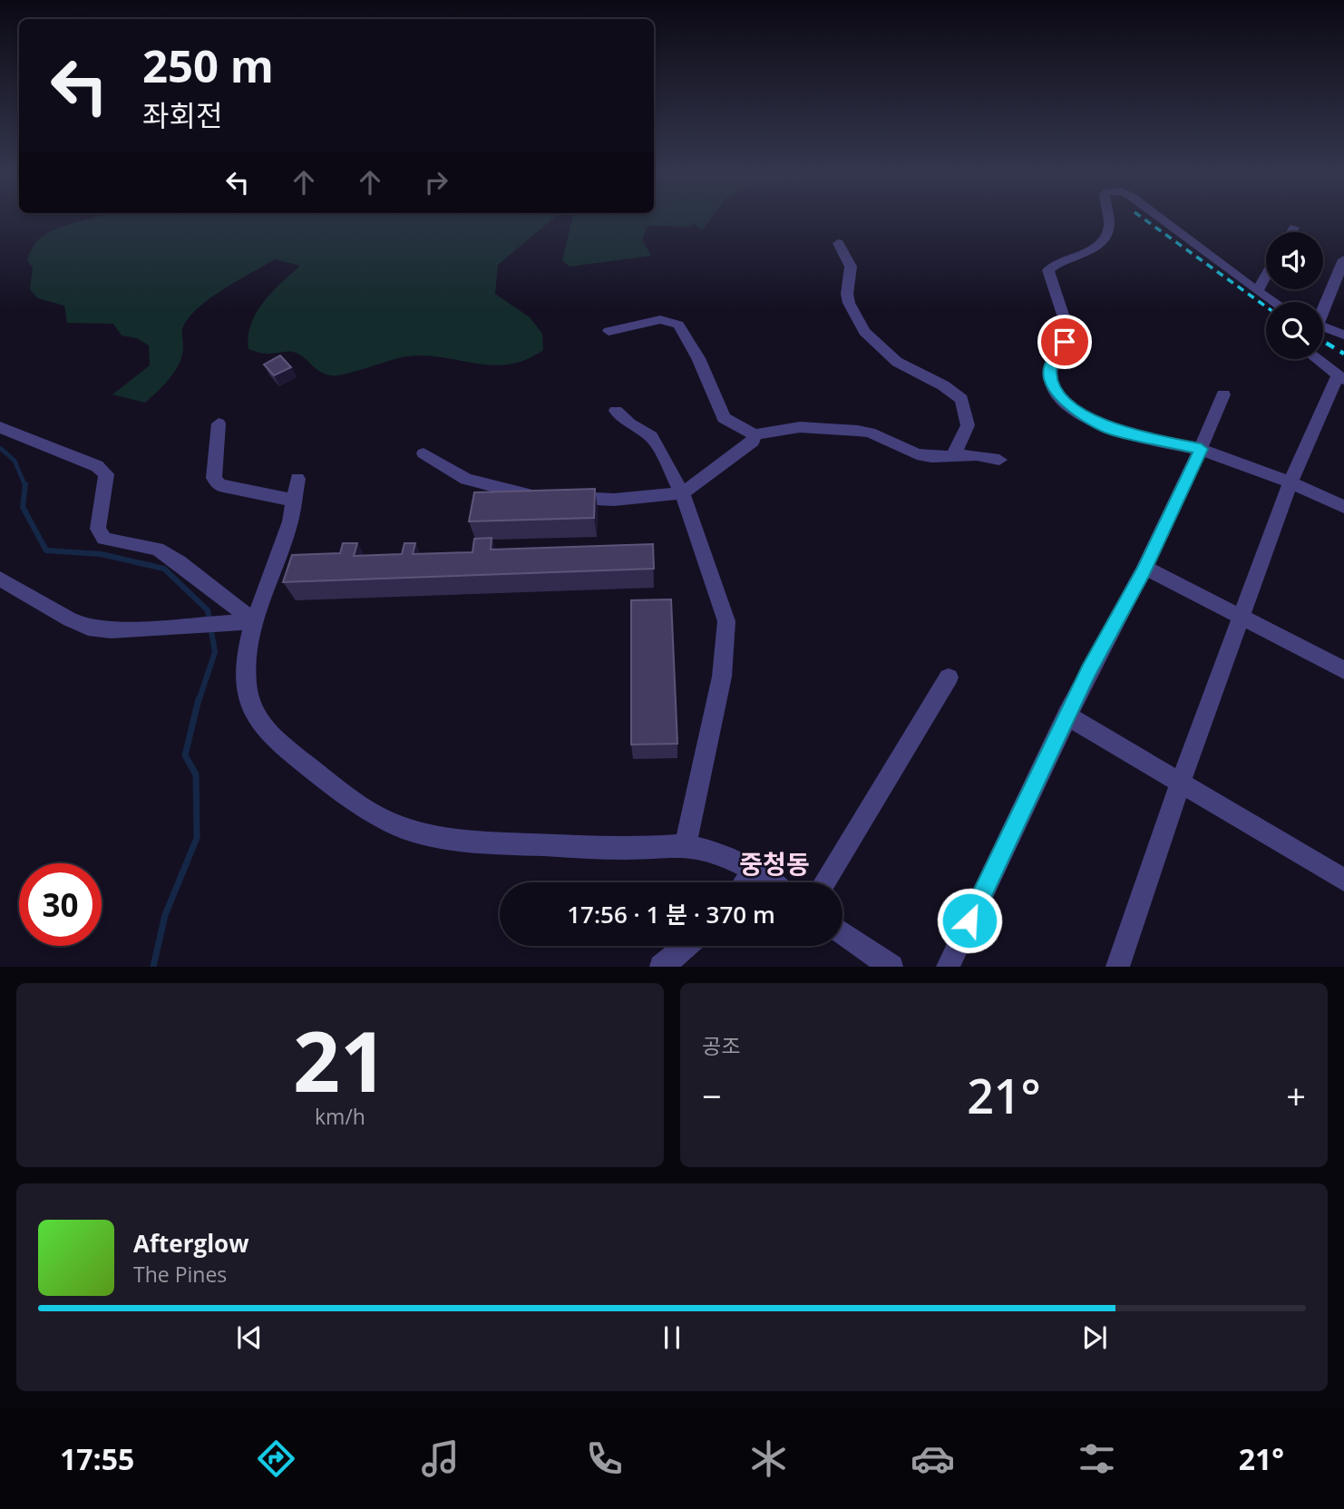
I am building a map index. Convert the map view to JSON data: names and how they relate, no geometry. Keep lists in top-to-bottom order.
{
  "districts": ["중청동"],
  "page": {
    "turn": ["250 m", "좌회전"],
    "limit": "30",
    "trip": "17:56 · 1 분 · 370 m",
    "tile": [
      ["21", "km/h"],
      "공조"
    ],
    "heat": ["−", "21°", "+"],
    "song": ["Afterglow", "The Pines"],
    "tabs": ["17:55", "21°"]
  }
}
